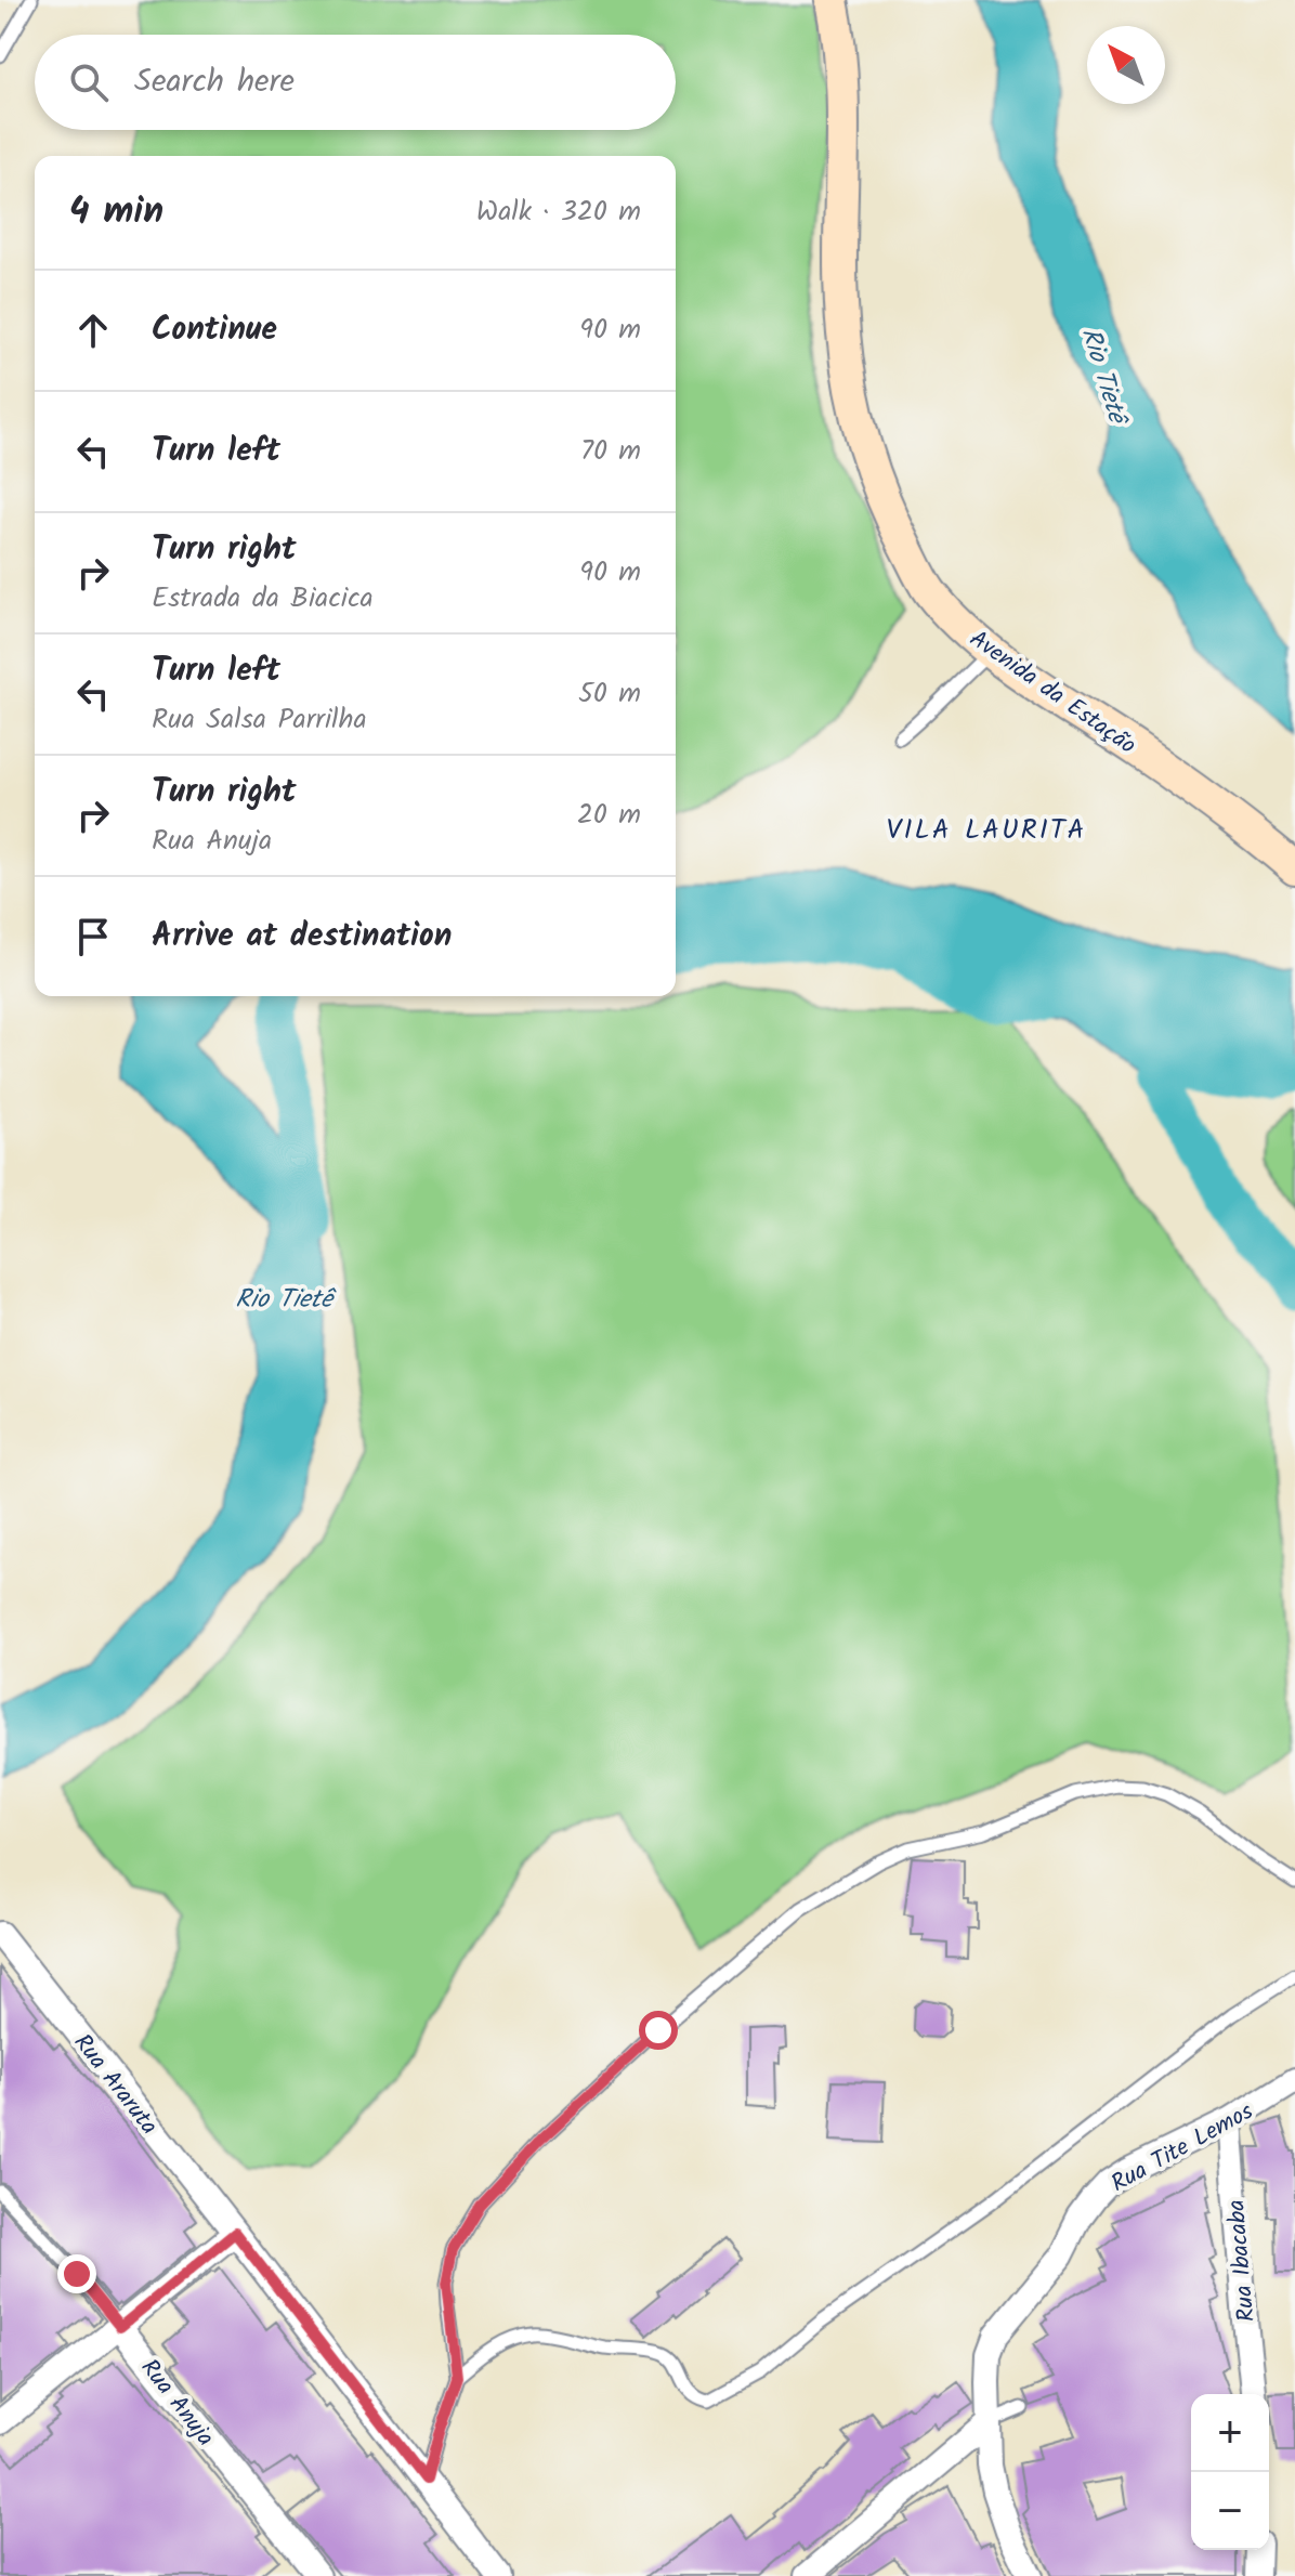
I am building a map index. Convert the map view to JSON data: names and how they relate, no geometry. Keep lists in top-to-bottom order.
{
  "streets": {
    "street": [
      "Avenida da Estação",
      "Rua Araruta",
      "Rua Tite Lemos",
      "Rua Ibacaba",
      "Rua Anuja"
    ]
  },
  "crossings": [
    ["Rua Tite Lemos", "Rua Ibacaba"]
  ],
  "districts": ["VILA LAURITA"],
  "water": ["Rio Tietê"],
  "north": "top left",
  "page": {
    "search": "Search here",
    "heading": ["4 min", "Walk · 320 m"],
    "list": [
      ["Continue", "90 m"],
      ["Turn left", "70 m"],
      ["Turn right", "Estrada da Biacica", "90 m"],
      ["Turn left", "Rua Salsa Parrilha", "50 m"],
      ["Turn right", "Rua Anuja", "20 m"],
      "Arrive at destination"
    ],
    "map_buttons": ["+", "−"]
  }
}
